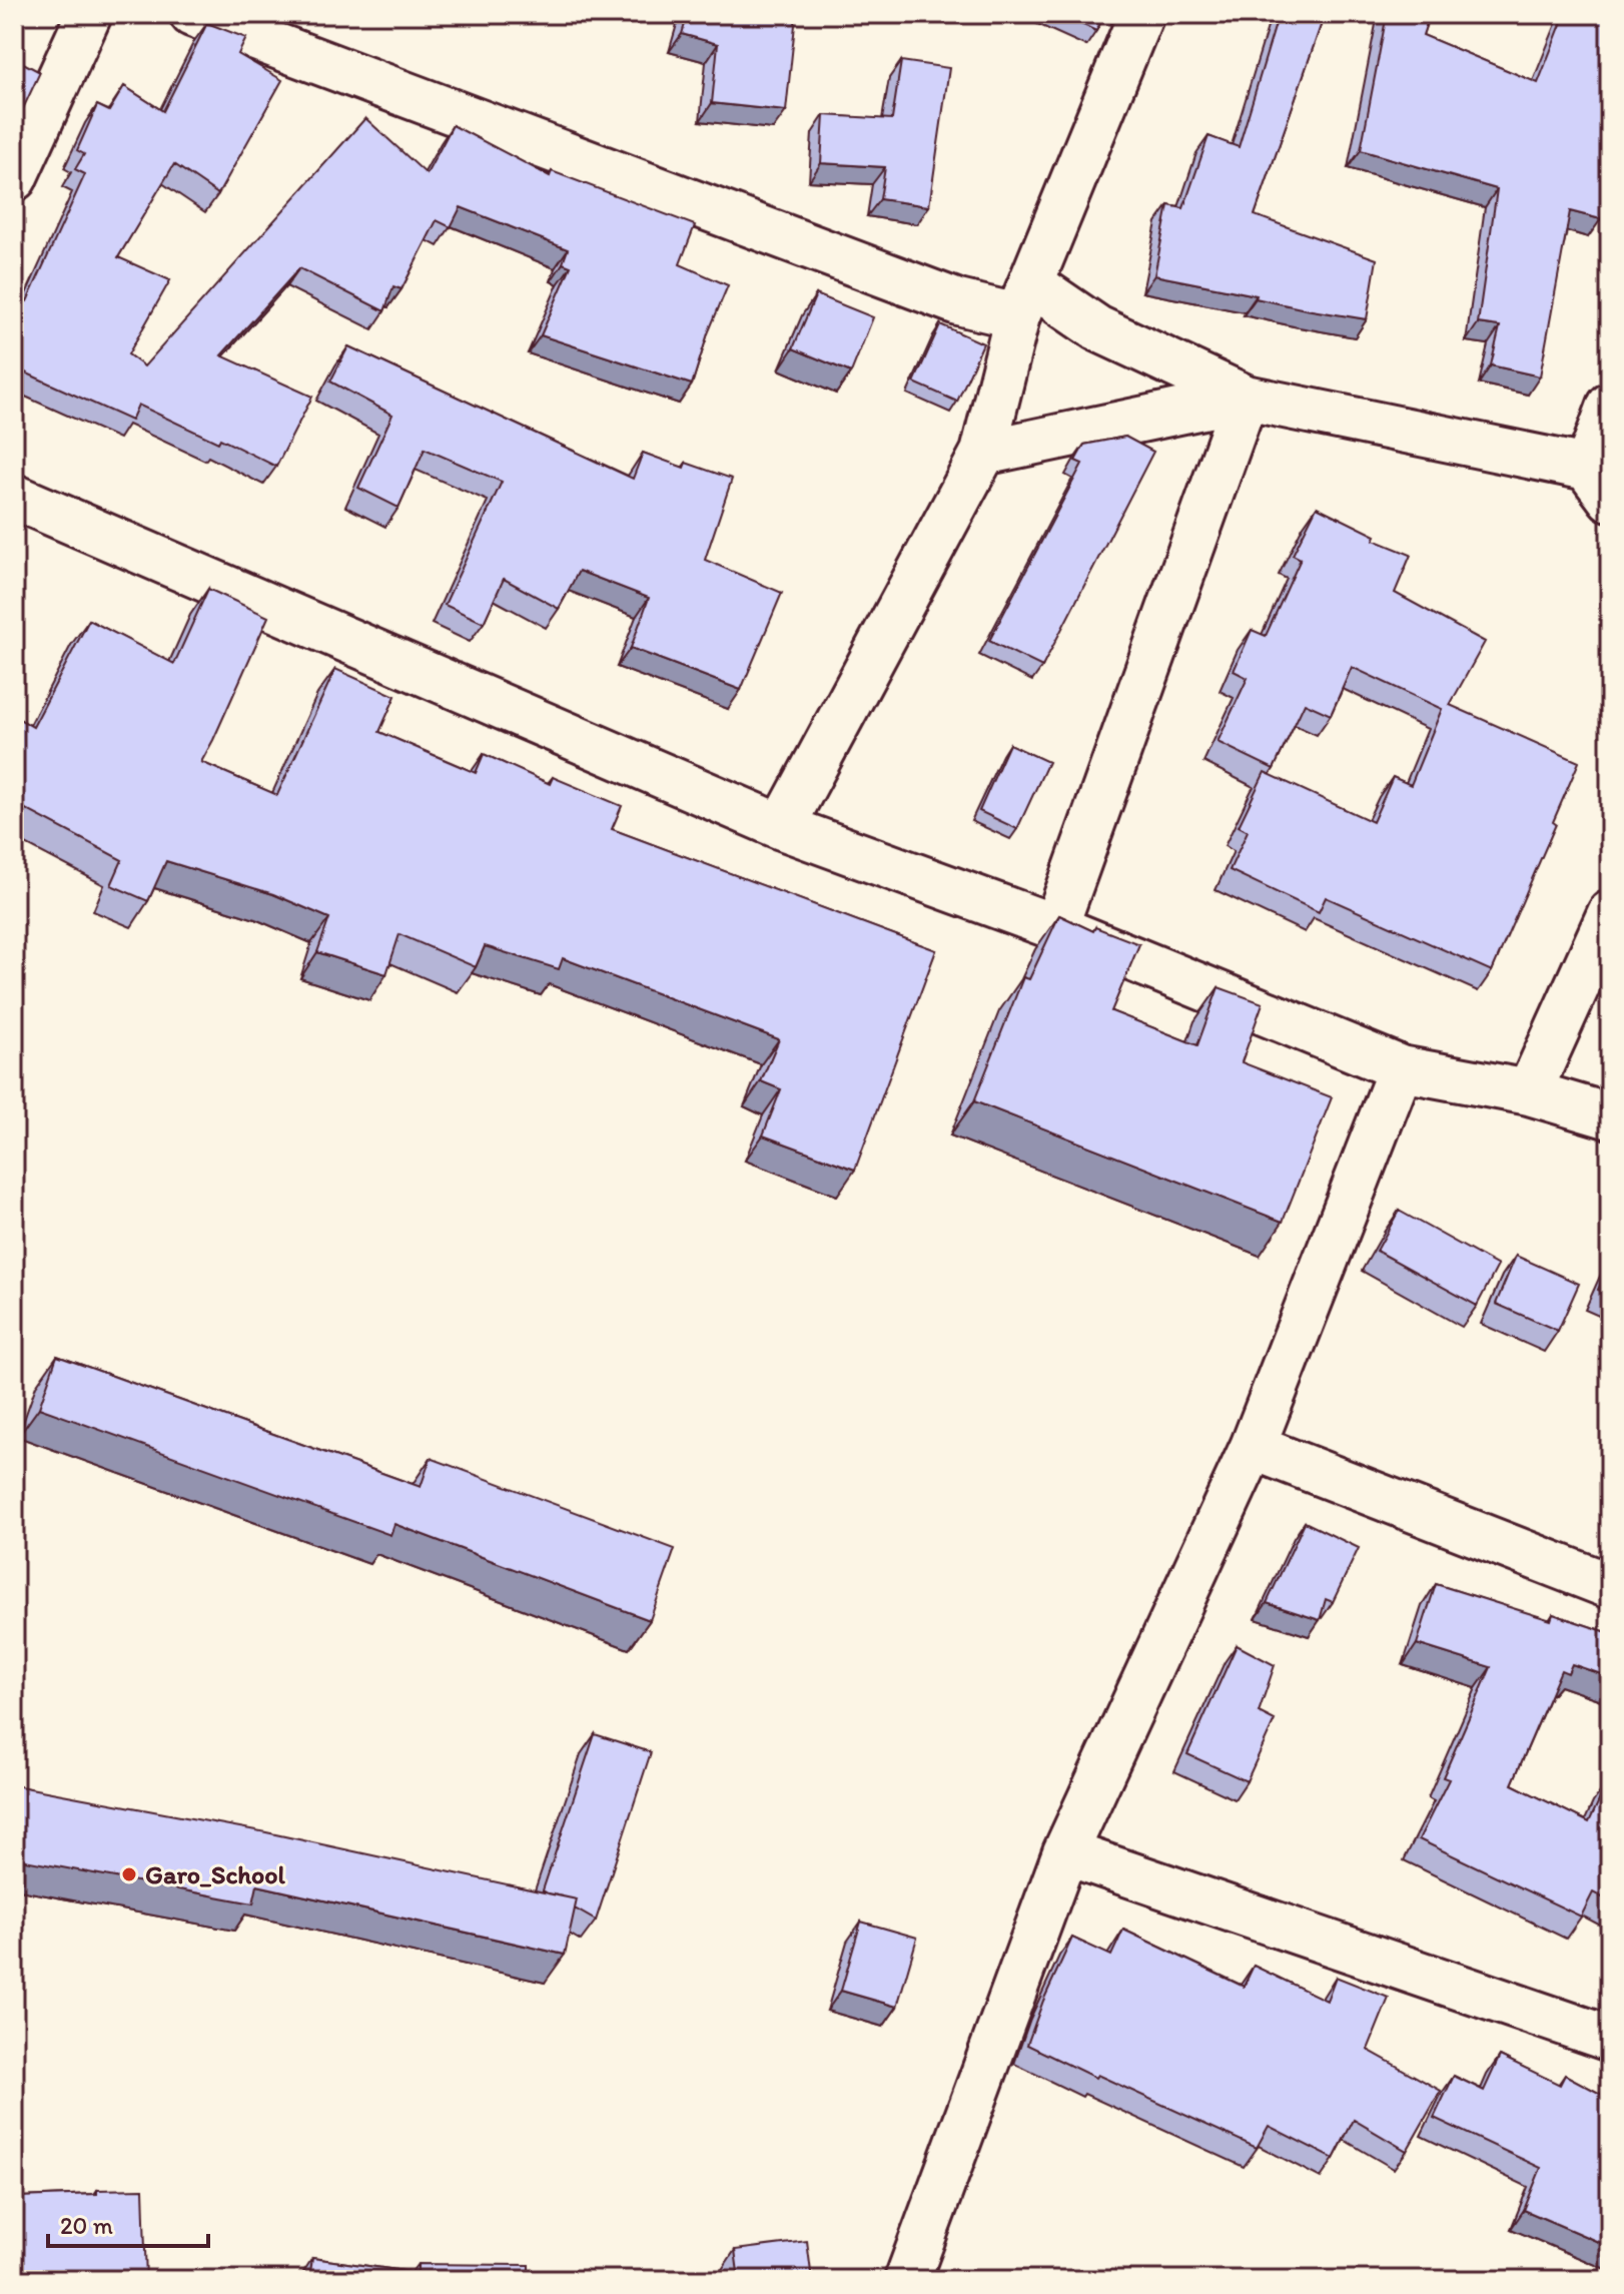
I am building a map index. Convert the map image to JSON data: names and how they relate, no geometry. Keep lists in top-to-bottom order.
{
  "places": ["Garo_School"],
  "scale_bar": "20 m"
}
